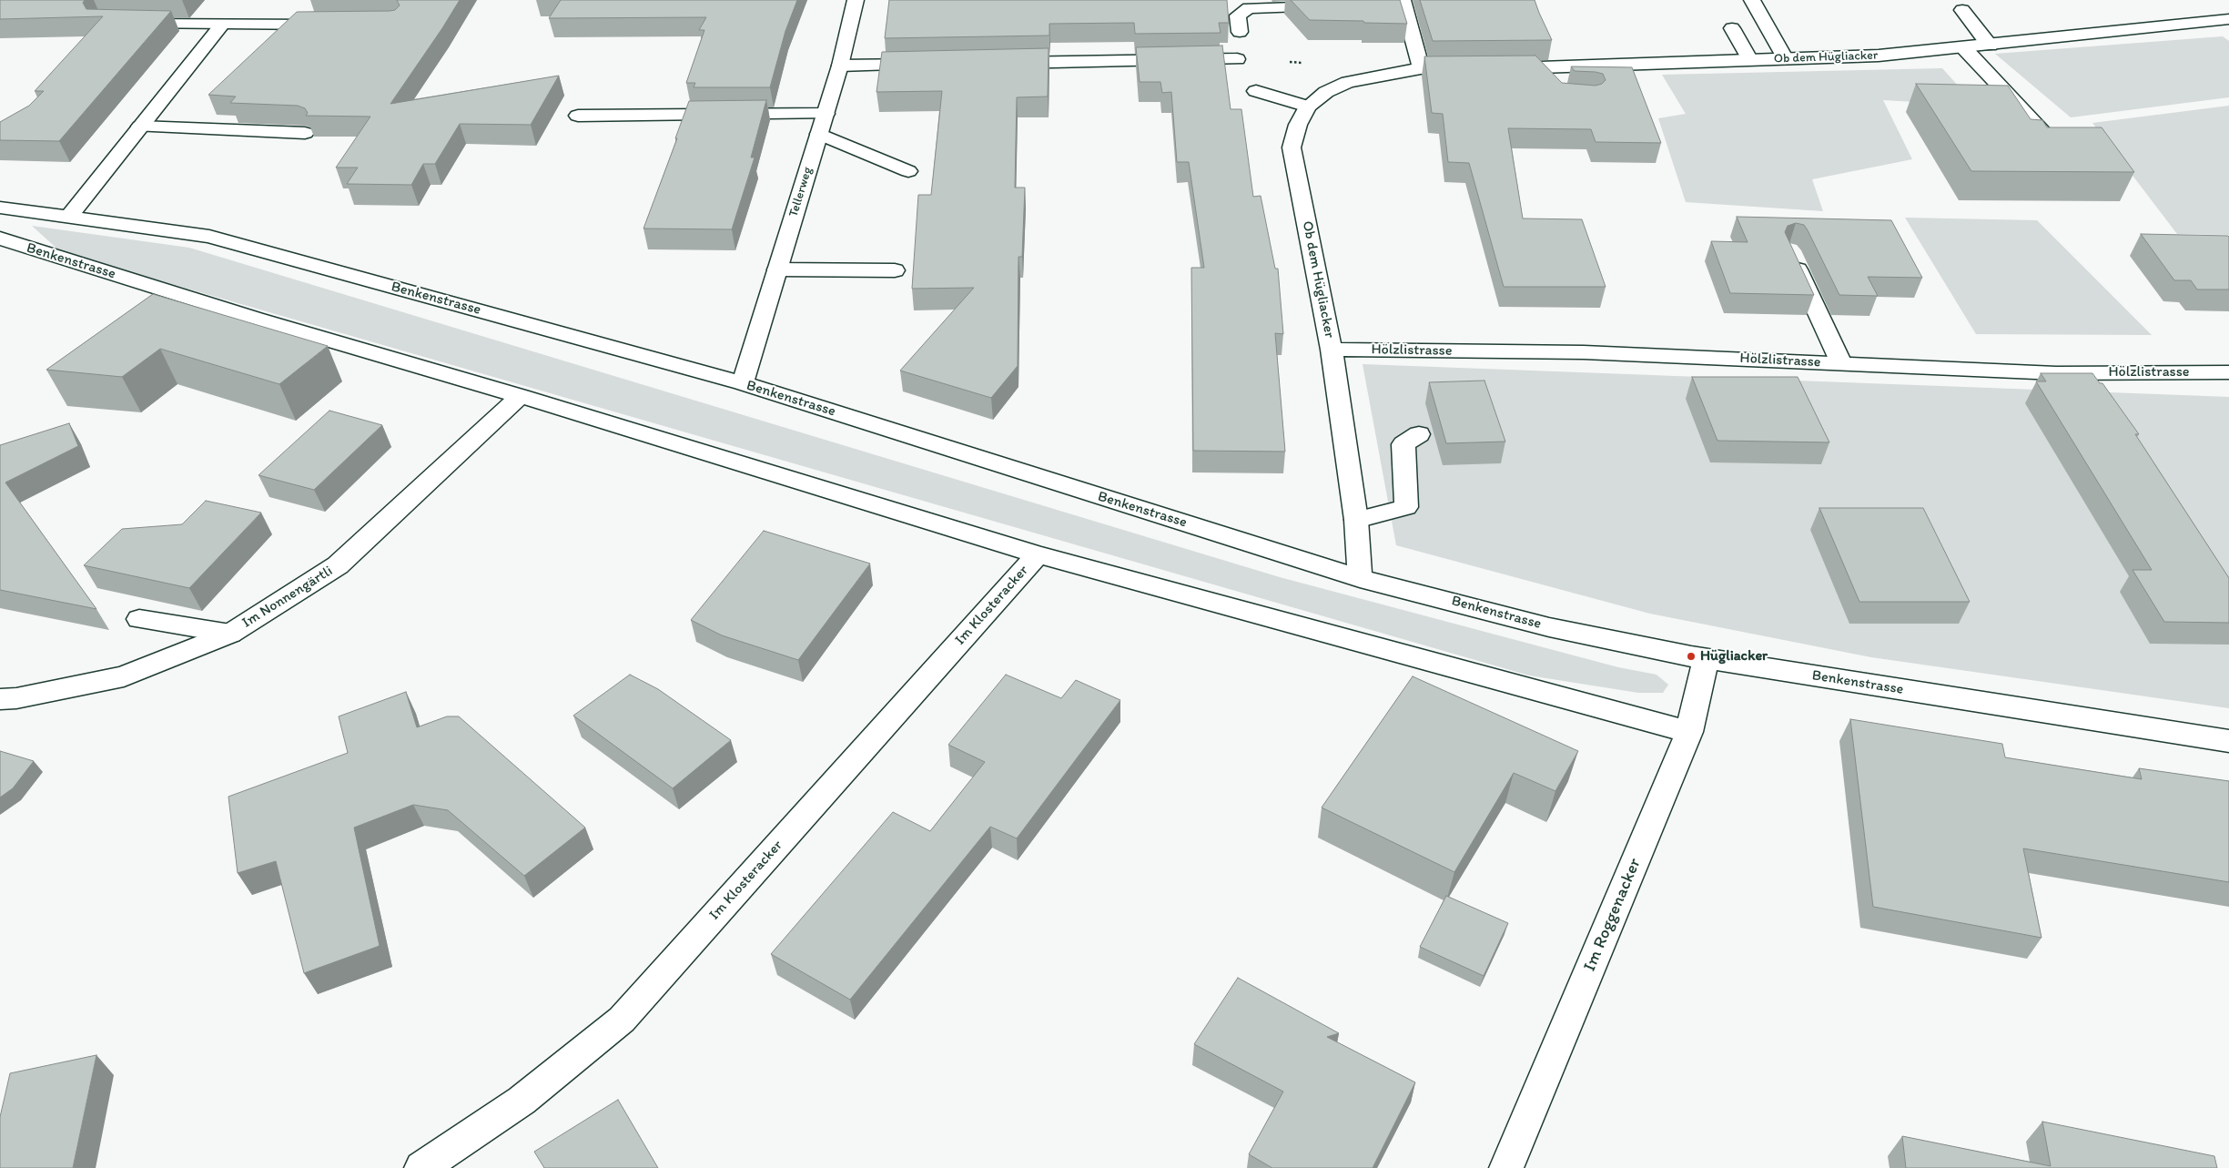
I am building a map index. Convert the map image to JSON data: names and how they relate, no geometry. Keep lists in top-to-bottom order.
{
  "streets": {
    "street": [
      "Ob dem Hügliacker",
      "Tellerweg",
      "Benkenstrasse",
      "Hölzlistrasse",
      "Im Nonnengärtli",
      "Im Klosteracker",
      "Im Roggenacker"
    ]
  },
  "crossings": [
    ["Ob dem Hügliacker", "Benkenstrasse"],
    ["Ob dem Hügliacker", "Hölzlistrasse"],
    ["Tellerweg", "Benkenstrasse"],
    ["Benkenstrasse", "Im Nonnengärtli"],
    ["Benkenstrasse", "Im Klosteracker"],
    ["Benkenstrasse", "Im Roggenacker"]
  ],
  "places": ["Hügliacker"]
}
